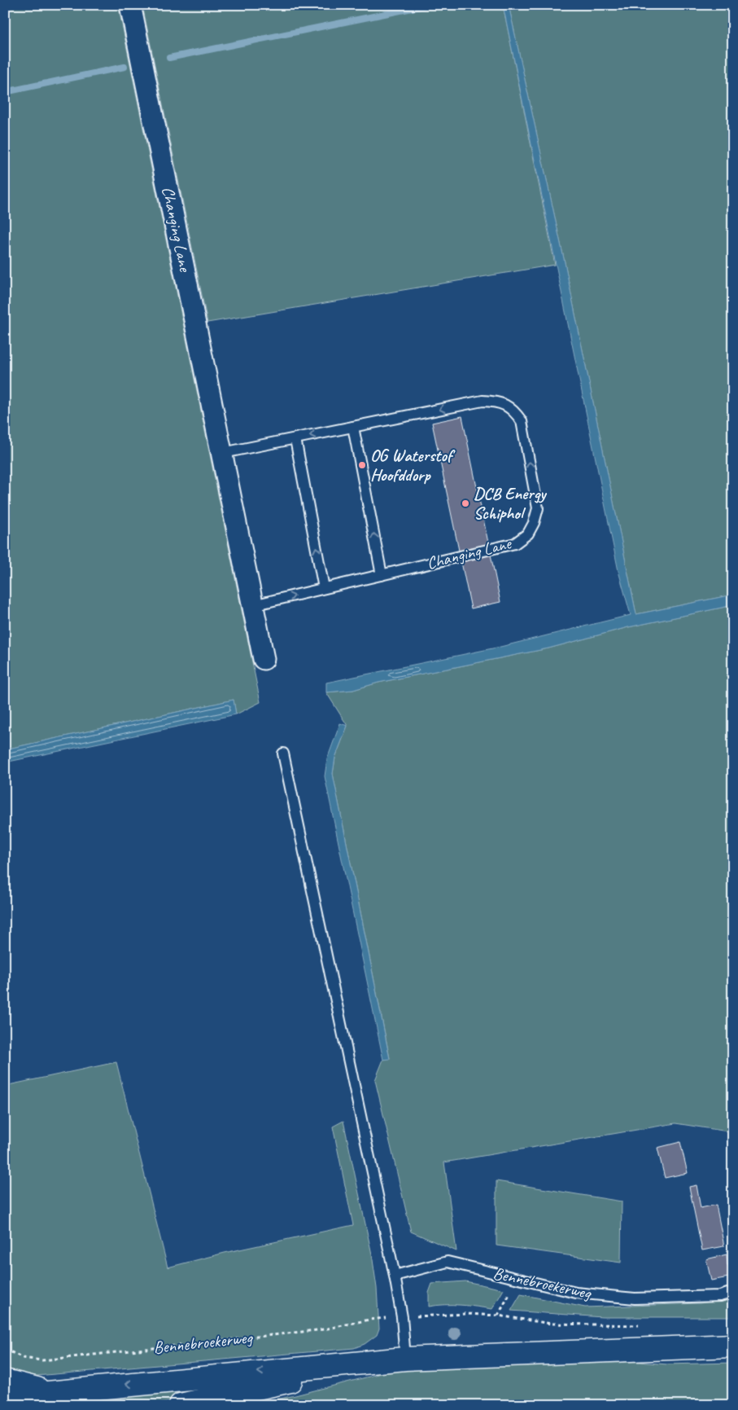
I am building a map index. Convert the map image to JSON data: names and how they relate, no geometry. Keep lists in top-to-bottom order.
{
  "streets": {
    "street": ["Changing Lane", "Bennebroekerweg"]
  },
  "places": ["OG Waterstof Hoofddorp", "DCB Energy Schiphol"]
}
